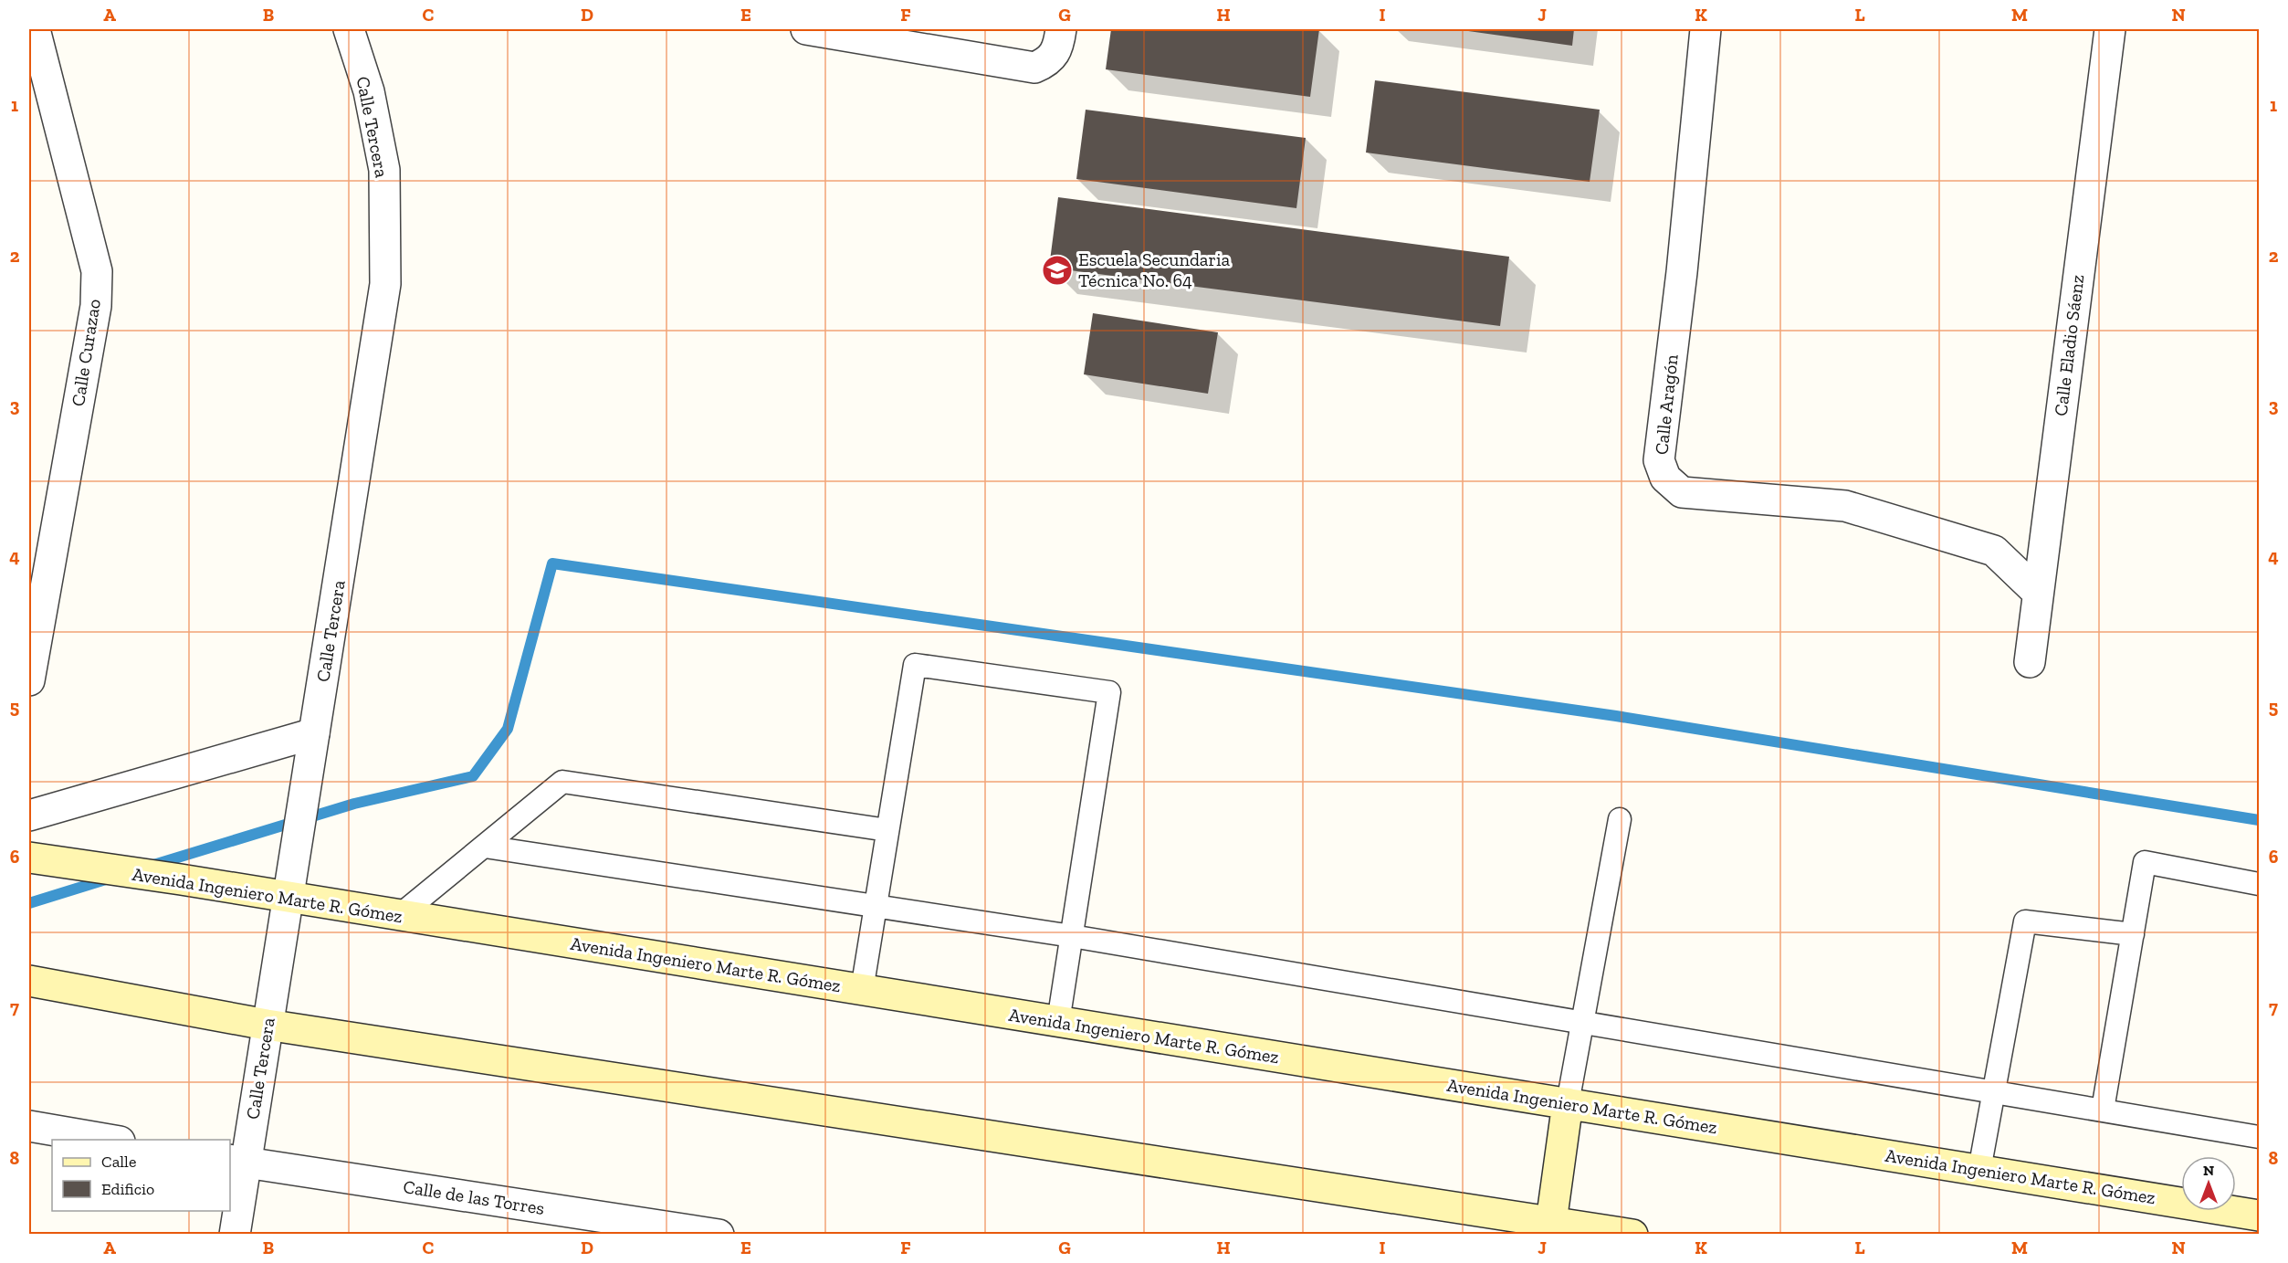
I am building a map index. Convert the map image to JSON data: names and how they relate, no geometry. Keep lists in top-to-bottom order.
{
  "streets": {
    "main road": ["Avenida Ingeniero Marte R. Gómez"],
    "street": [
      "Calle Tercera",
      "Calle Eladio Sáenz",
      "Calle Curazao",
      "Calle Aragón",
      "Calle de las Torres"
    ]
  },
  "crossings": [
    ["Calle Tercera", "Avenida Ingeniero Marte R. Gómez"],
    ["Calle Tercera", "Calle de las Torres"],
    ["Calle Eladio Sáenz", "Calle Aragón"]
  ],
  "places": {
    "school or university": ["Escuela Secundaria Técnica No. 64"]
  },
  "legend": ["Calle", "Edificio"],
  "north": "top",
  "grid": {
    "columns": [
      "A",
      "B",
      "C",
      "D",
      "E",
      "F",
      "G",
      "H",
      "I",
      "J",
      "K",
      "L",
      "M",
      "N"
    ],
    "rows": [
      "1",
      "2",
      "3",
      "4",
      "5",
      "6",
      "7",
      "8"
    ]
  }
}
